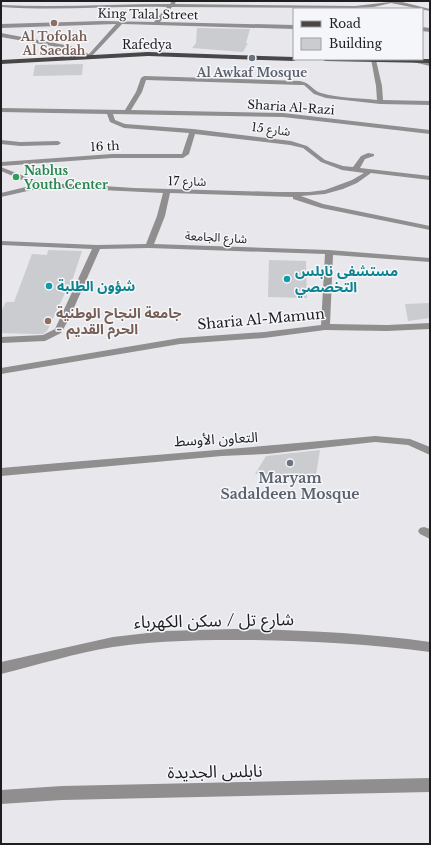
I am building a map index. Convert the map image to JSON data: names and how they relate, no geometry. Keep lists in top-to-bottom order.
{
  "streets": {
    "main road": ["Rafedya"],
    "street": [
      "King Talal Street",
      "Sharia Al-Razi",
      "شارع 15",
      "16 th",
      "شارع 17",
      "شارع الجامعة",
      "Sharia Al-Mamun",
      "التعاون الأوسط",
      "شارع تل / سكن الكهرباء",
      "نابلس الجديدة"
    ]
  },
  "crossings": [
    ["Sharia Al-Razi", "شارع 15"],
    ["شارع 15", "16 th"],
    ["شارع 15", "شارع 17"]
  ],
  "places": [
    "Al Tofolah Al Saedah",
    "Al Awkaf Mosque",
    "Nablus Youth Center",
    "مستشفى نابلس التخصصي",
    "شؤون الطلبة",
    "جامعة النجاح الوطنية - الحرم القديم",
    "Maryam Sadaldeen Mosque"
  ],
  "legend": ["Road", "Building"]
}
